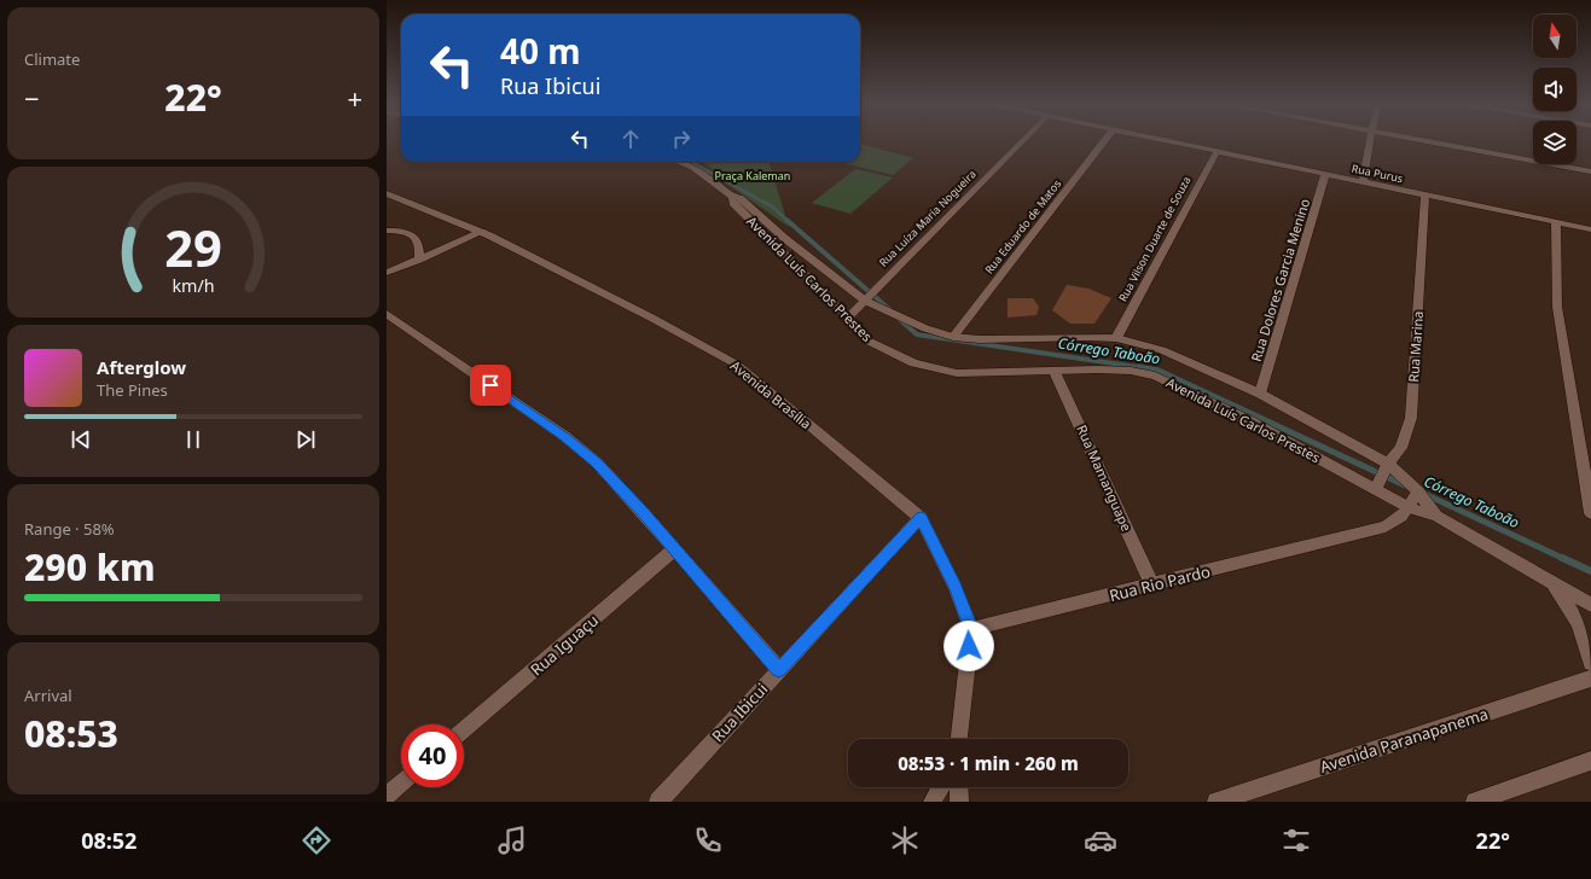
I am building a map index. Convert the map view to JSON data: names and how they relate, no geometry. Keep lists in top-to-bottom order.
{
  "streets": {
    "street": [
      "Rua Purus",
      "Rua Luíza Maria Nogueira",
      "Rua Eduardo de Matos",
      "Rua Vilson Duarte de Souza",
      "Avenida Luís Carlos Prestes",
      "Rua Dolores Garcia Menino",
      "Rua Marina",
      "Avenida Brasília",
      "Rua Mamanguape",
      "Rua Rio Pardo",
      "Rua Iguaçu",
      "Rua Ibicui",
      "Avenida Paranapanema"
    ]
  },
  "crossings": [
    ["Rua Purus", "Rua Vilson Duarte de Souza"],
    ["Rua Purus", "Rua Dolores Garcia Menino"],
    ["Rua Purus", "Rua Marina"],
    ["Rua Luíza Maria Nogueira", "Avenida Luís Carlos Prestes"],
    ["Rua Eduardo de Matos", "Avenida Luís Carlos Prestes"],
    ["Rua Vilson Duarte de Souza", "Avenida Luís Carlos Prestes"],
    ["Avenida Luís Carlos Prestes", "Rua Dolores Garcia Menino"],
    ["Avenida Luís Carlos Prestes", "Rua Marina"],
    ["Avenida Luís Carlos Prestes", "Rua Mamanguape"],
    ["Avenida Luís Carlos Prestes", "Rua Rio Pardo"],
    ["Avenida Brasília", "Rua Rio Pardo"],
    ["Avenida Brasília", "Rua Ibicui"],
    ["Rua Mamanguape", "Rua Rio Pardo"]
  ],
  "water": ["Córrego Taboão"],
  "parks": ["Praça Kaleman"],
  "north": "top",
  "page": {
    "tile": [
      "Climate",
      ["Range · 58%", "290 km"],
      ["Arrival", "08:53"]
    ],
    "turn": ["40 m", "Rua Ibicui"],
    "heat": ["−", "22°", "+"],
    "song": ["Afterglow", "The Pines"],
    "limit": "40",
    "trip": "08:53 · 1 min · 260 m",
    "tabs": ["08:52", "22°"],
    "gauge": ["29", "km/h"]
  }
}
